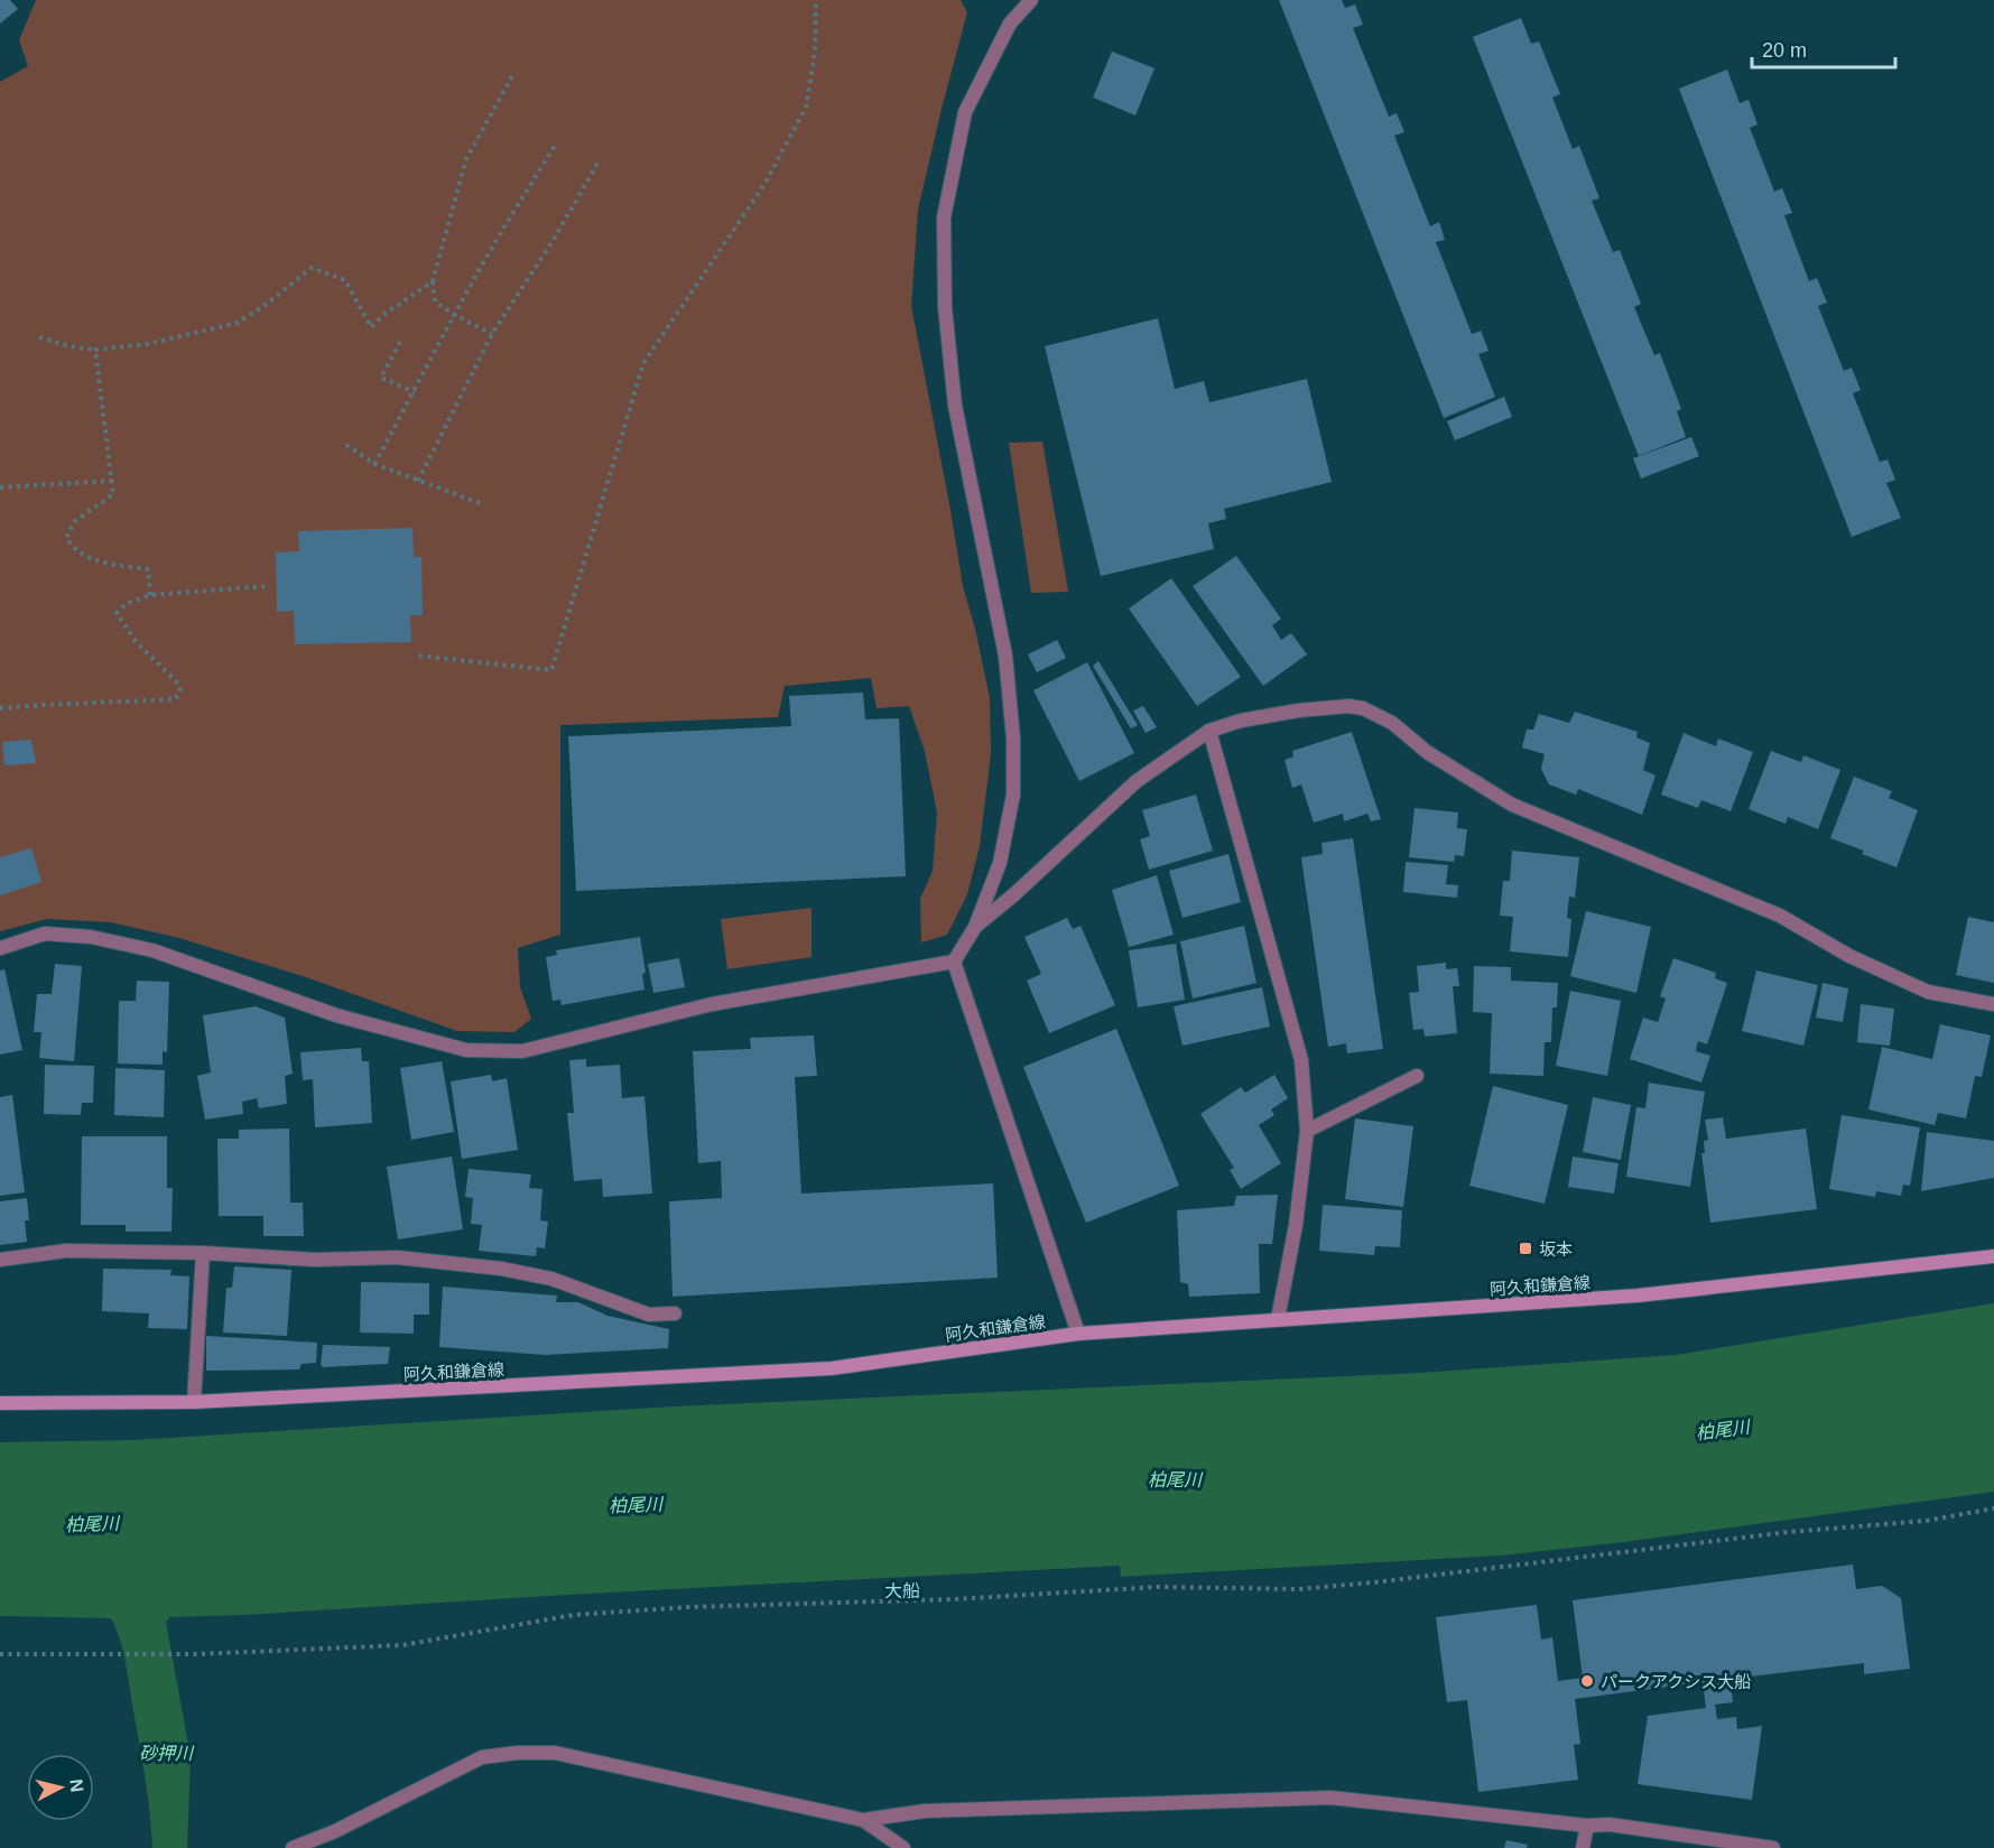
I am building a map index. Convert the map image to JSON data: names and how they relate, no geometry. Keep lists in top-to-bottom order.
{
  "streets": {
    "main road": ["阿久和鎌倉線"]
  },
  "districts": ["大船"],
  "water": ["柏尾川", "砂押川"],
  "places": {
    "transit": ["坂本"],
    "other": ["パークアクシス大船"]
  },
  "scale_bar": "20 m",
  "north": "right"
}
